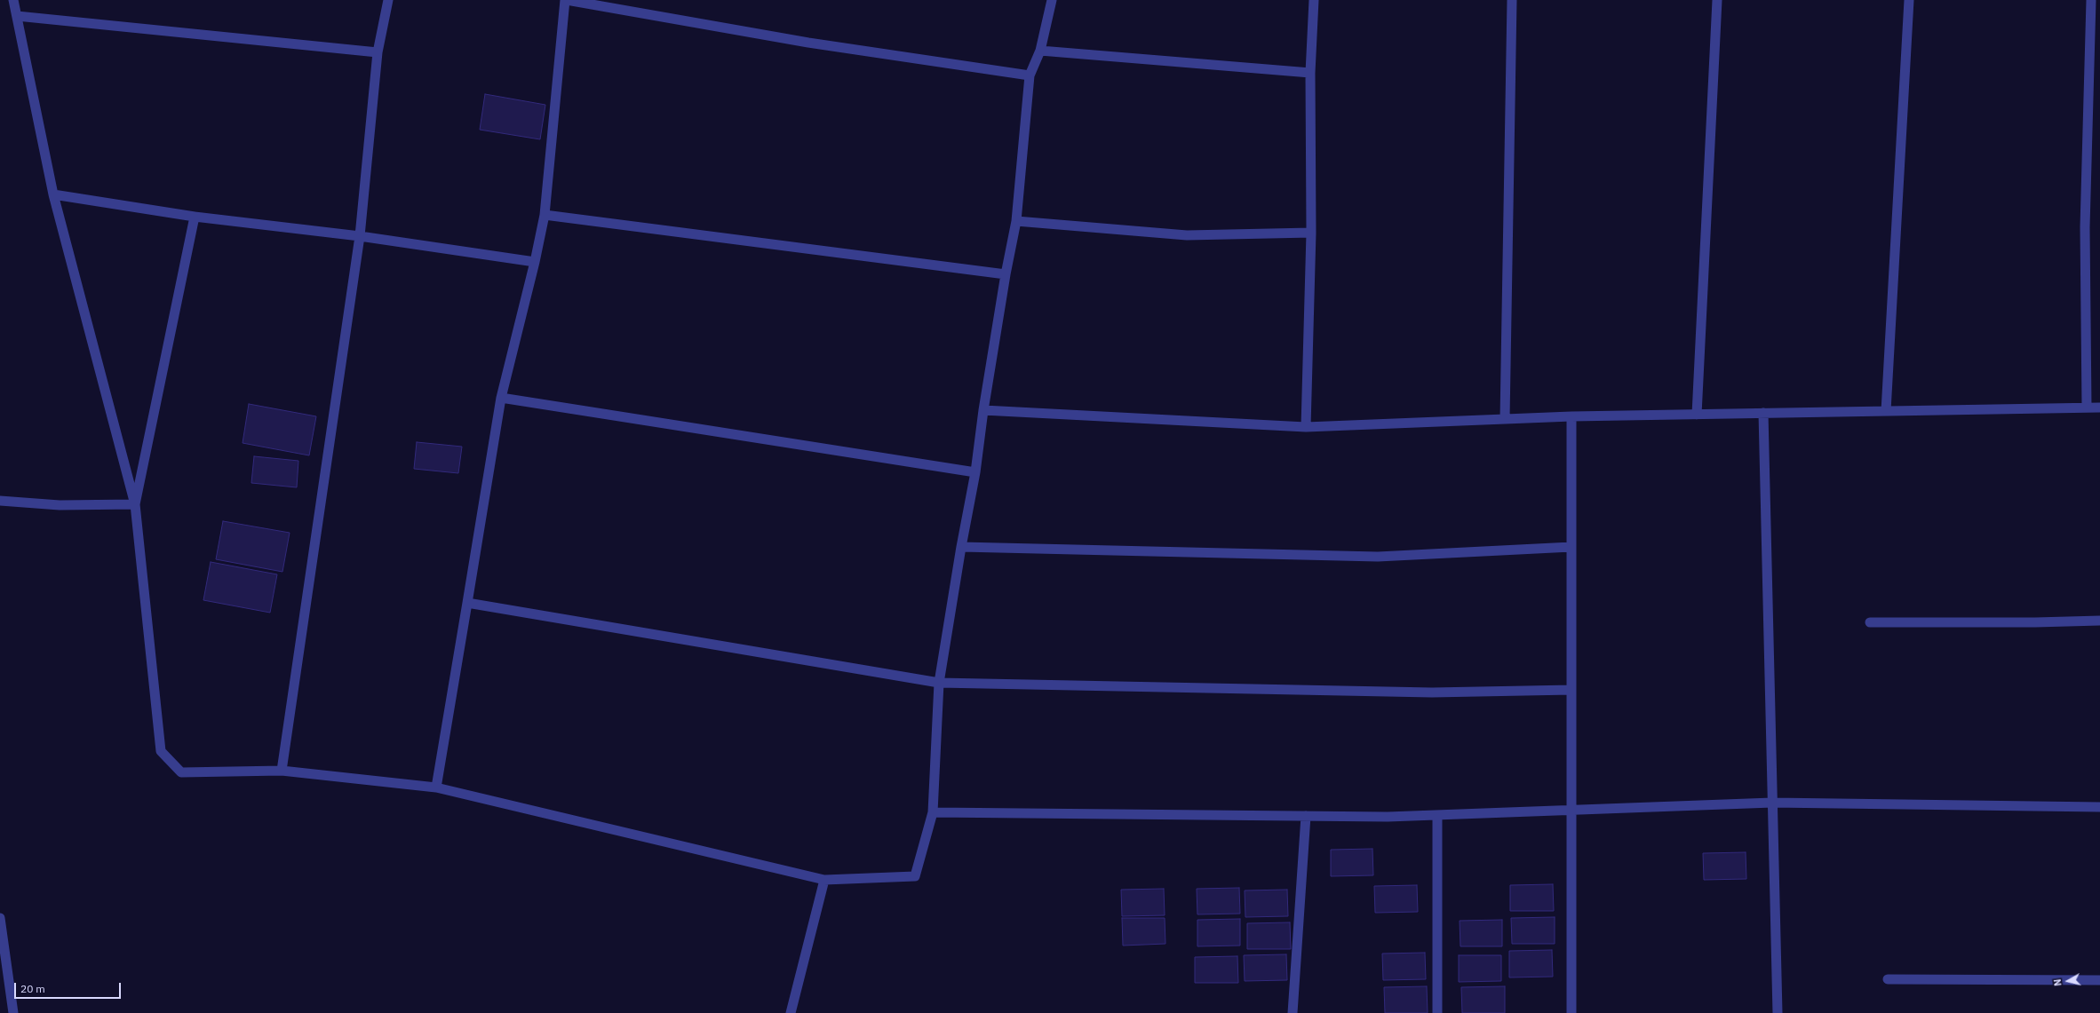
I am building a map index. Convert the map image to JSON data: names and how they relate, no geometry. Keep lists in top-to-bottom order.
{
  "scale_bar": "20 m",
  "north": "left"
}
